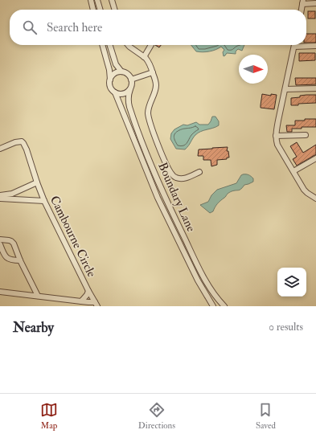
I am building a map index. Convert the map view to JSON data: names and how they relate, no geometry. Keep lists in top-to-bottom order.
{
  "streets": {
    "street": ["Boundary Lane", "Cambourne Circle"]
  },
  "north": "right",
  "page": {
    "search": "Search here",
    "heading": ["Nearby", "0 results"],
    "nav": ["Map", "Directions", "Saved"]
  }
}
